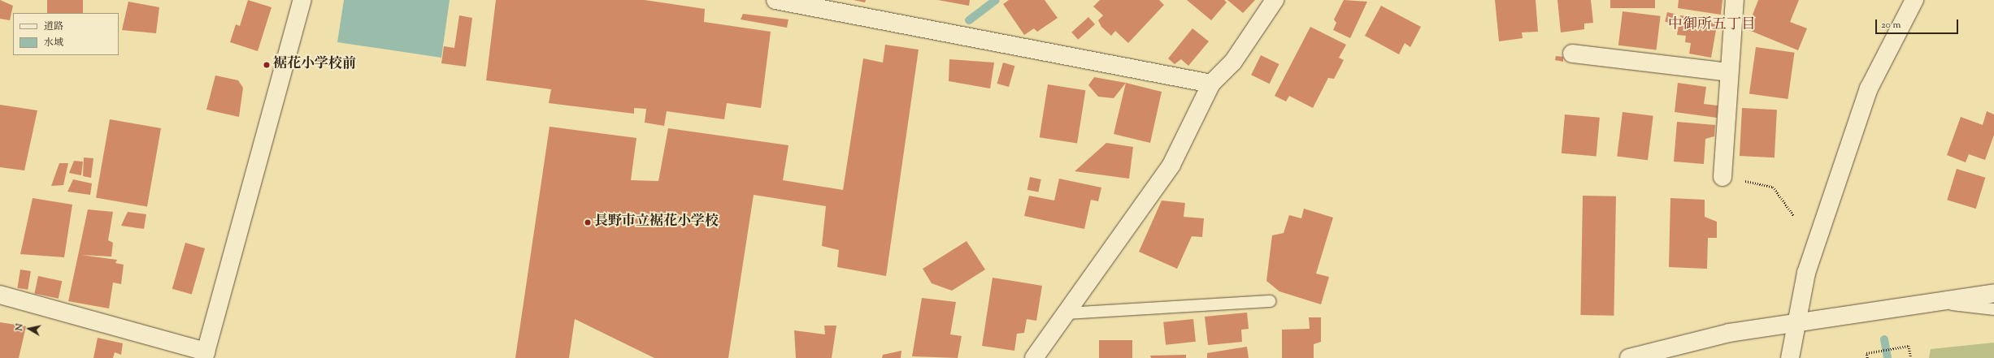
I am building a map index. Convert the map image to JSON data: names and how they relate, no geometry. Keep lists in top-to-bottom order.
{
  "districts": ["中御所五丁目"],
  "places": ["裾花小学校前", "長野市立裾花小学校"],
  "legend": ["道路", "水域"],
  "scale_bar": "20 m",
  "north": "left"
}
